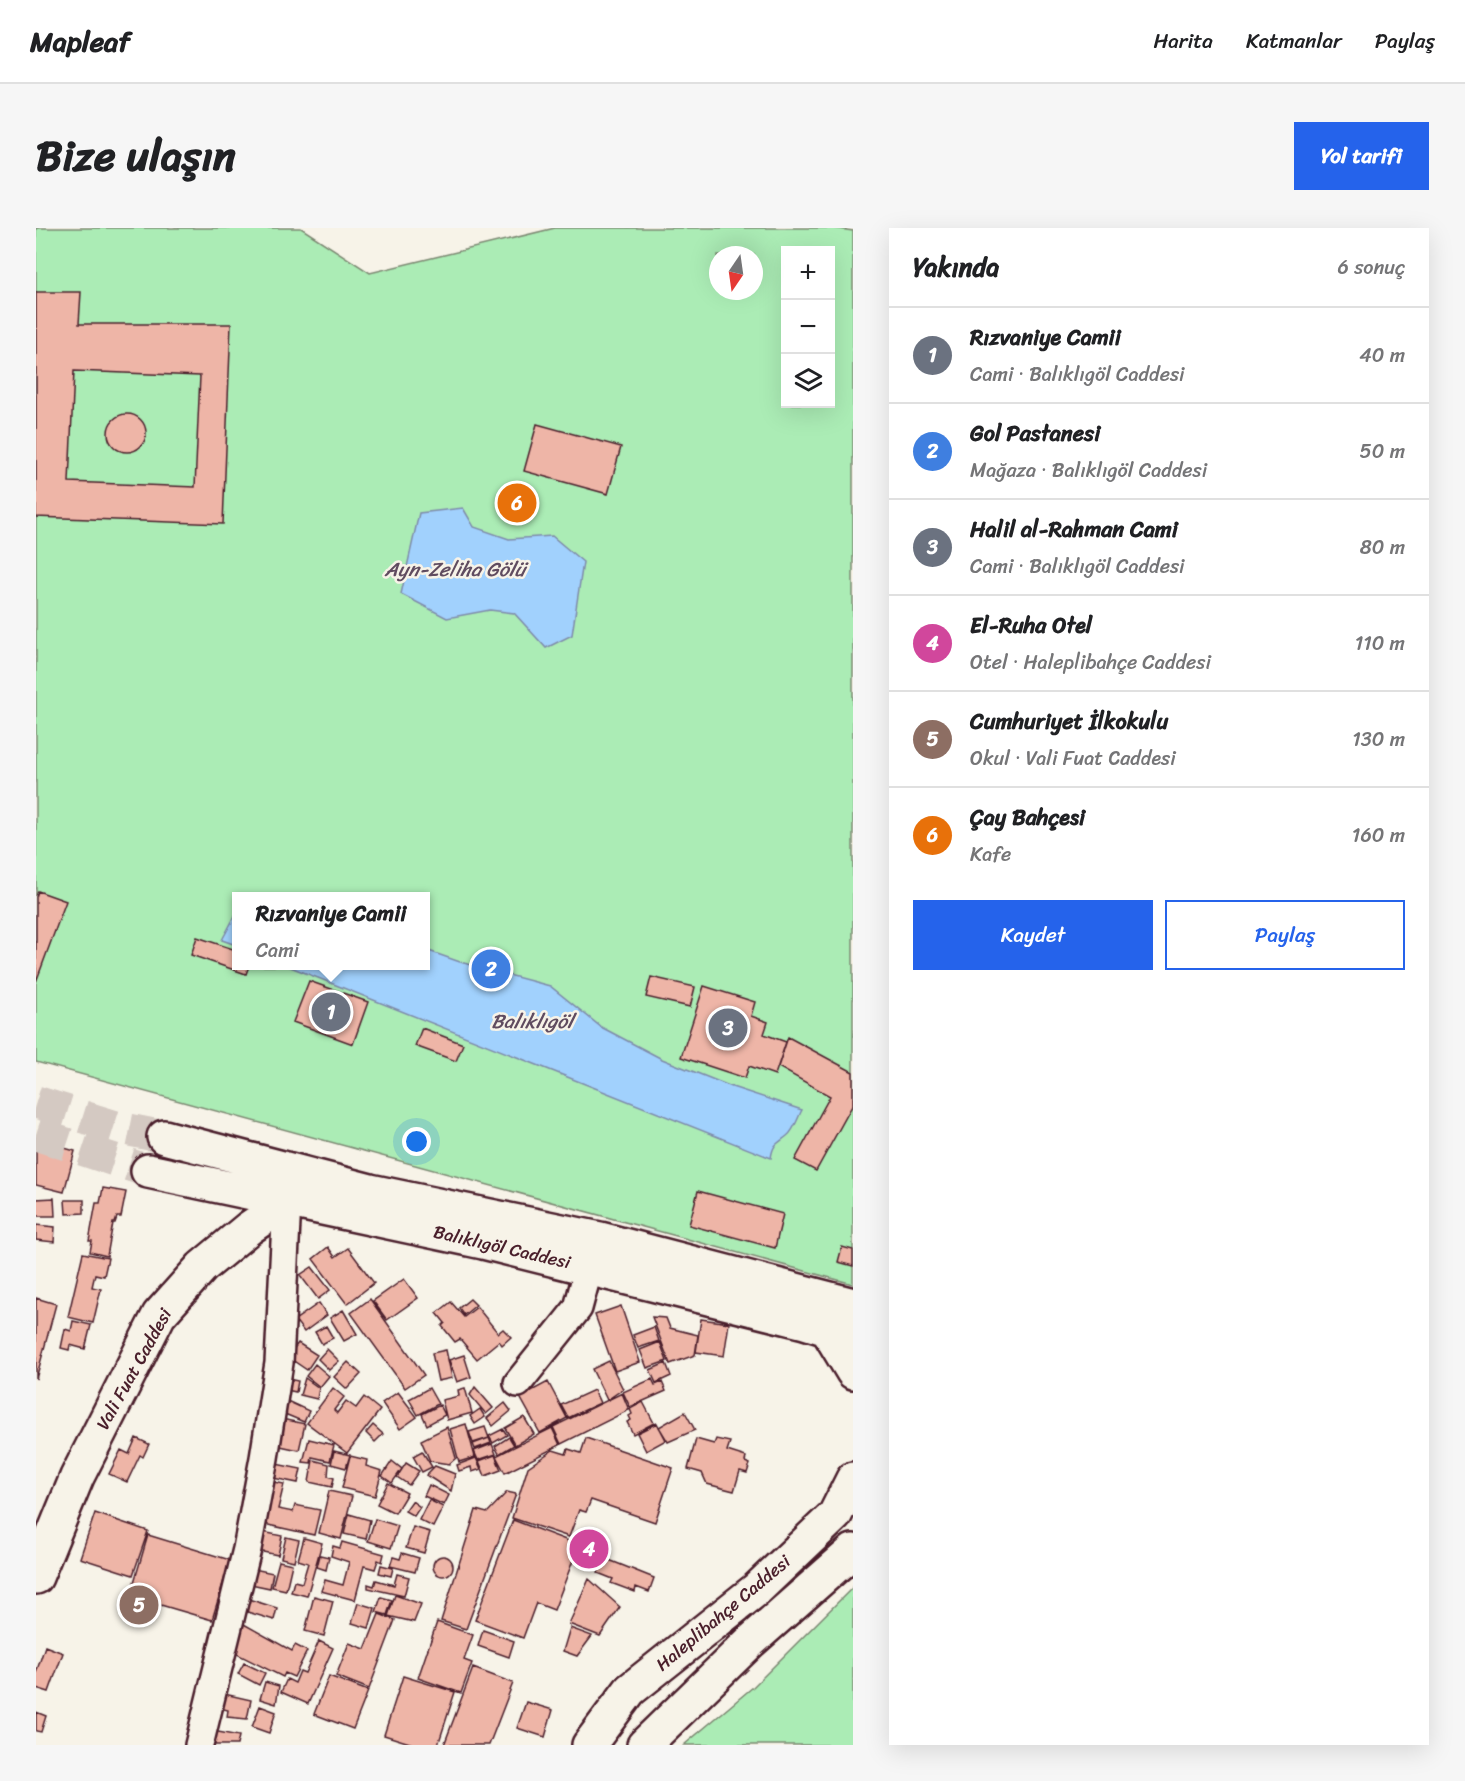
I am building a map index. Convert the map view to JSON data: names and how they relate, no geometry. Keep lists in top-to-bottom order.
{
  "streets": {
    "main road": ["Balıklıgöl Caddesi", "Vali Fuat Caddesi", "Haleplibahçe Caddesi"]
  },
  "crossings": [
    ["Balıklıgöl Caddesi", "Vali Fuat Caddesi"]
  ],
  "water": ["Ayn-Zeliha Gölü", "Balıklıgöl"],
  "north": "bottom",
  "page": {
    "header": "Mapleaf",
    "nav": ["Harita", "Katmanlar", "Paylaş"],
    "title": "Bize ulaşın",
    "buttons": [
      "Yol tarifi",
      ["Kaydet", "Paylaş"]
    ],
    "heading": ["Yakında", "6 sonuç"],
    "map_buttons": ["+", "−"],
    "list": [
      {
        "mark": "1",
        "name": "Rızvaniye Camii",
        "note": "Cami · Balıklıgöl Caddesi",
        "value": "40 m"
      },
      {
        "mark": "2",
        "name": "Gol Pastanesi",
        "note": "Mağaza · Balıklıgöl Caddesi",
        "value": "50 m"
      },
      {
        "mark": "3",
        "name": "Halil al-Rahman Cami",
        "note": "Cami · Balıklıgöl Caddesi",
        "value": "80 m"
      },
      {
        "mark": "4",
        "name": "El-Ruha Otel",
        "note": "Otel · Haleplibahçe Caddesi",
        "value": "110 m"
      },
      {
        "mark": "5",
        "name": "Cumhuriyet İlkokulu",
        "note": "Okul · Vali Fuat Caddesi",
        "value": "130 m"
      },
      {
        "mark": "6",
        "name": "Çay Bahçesi",
        "note": "Kafe",
        "value": "160 m"
      }
    ],
    "pins": [
      "6",
      "2",
      "1",
      "3",
      "4",
      "5"
    ],
    "popup": ["Rızvaniye Camii", "Cami"]
  }
}
